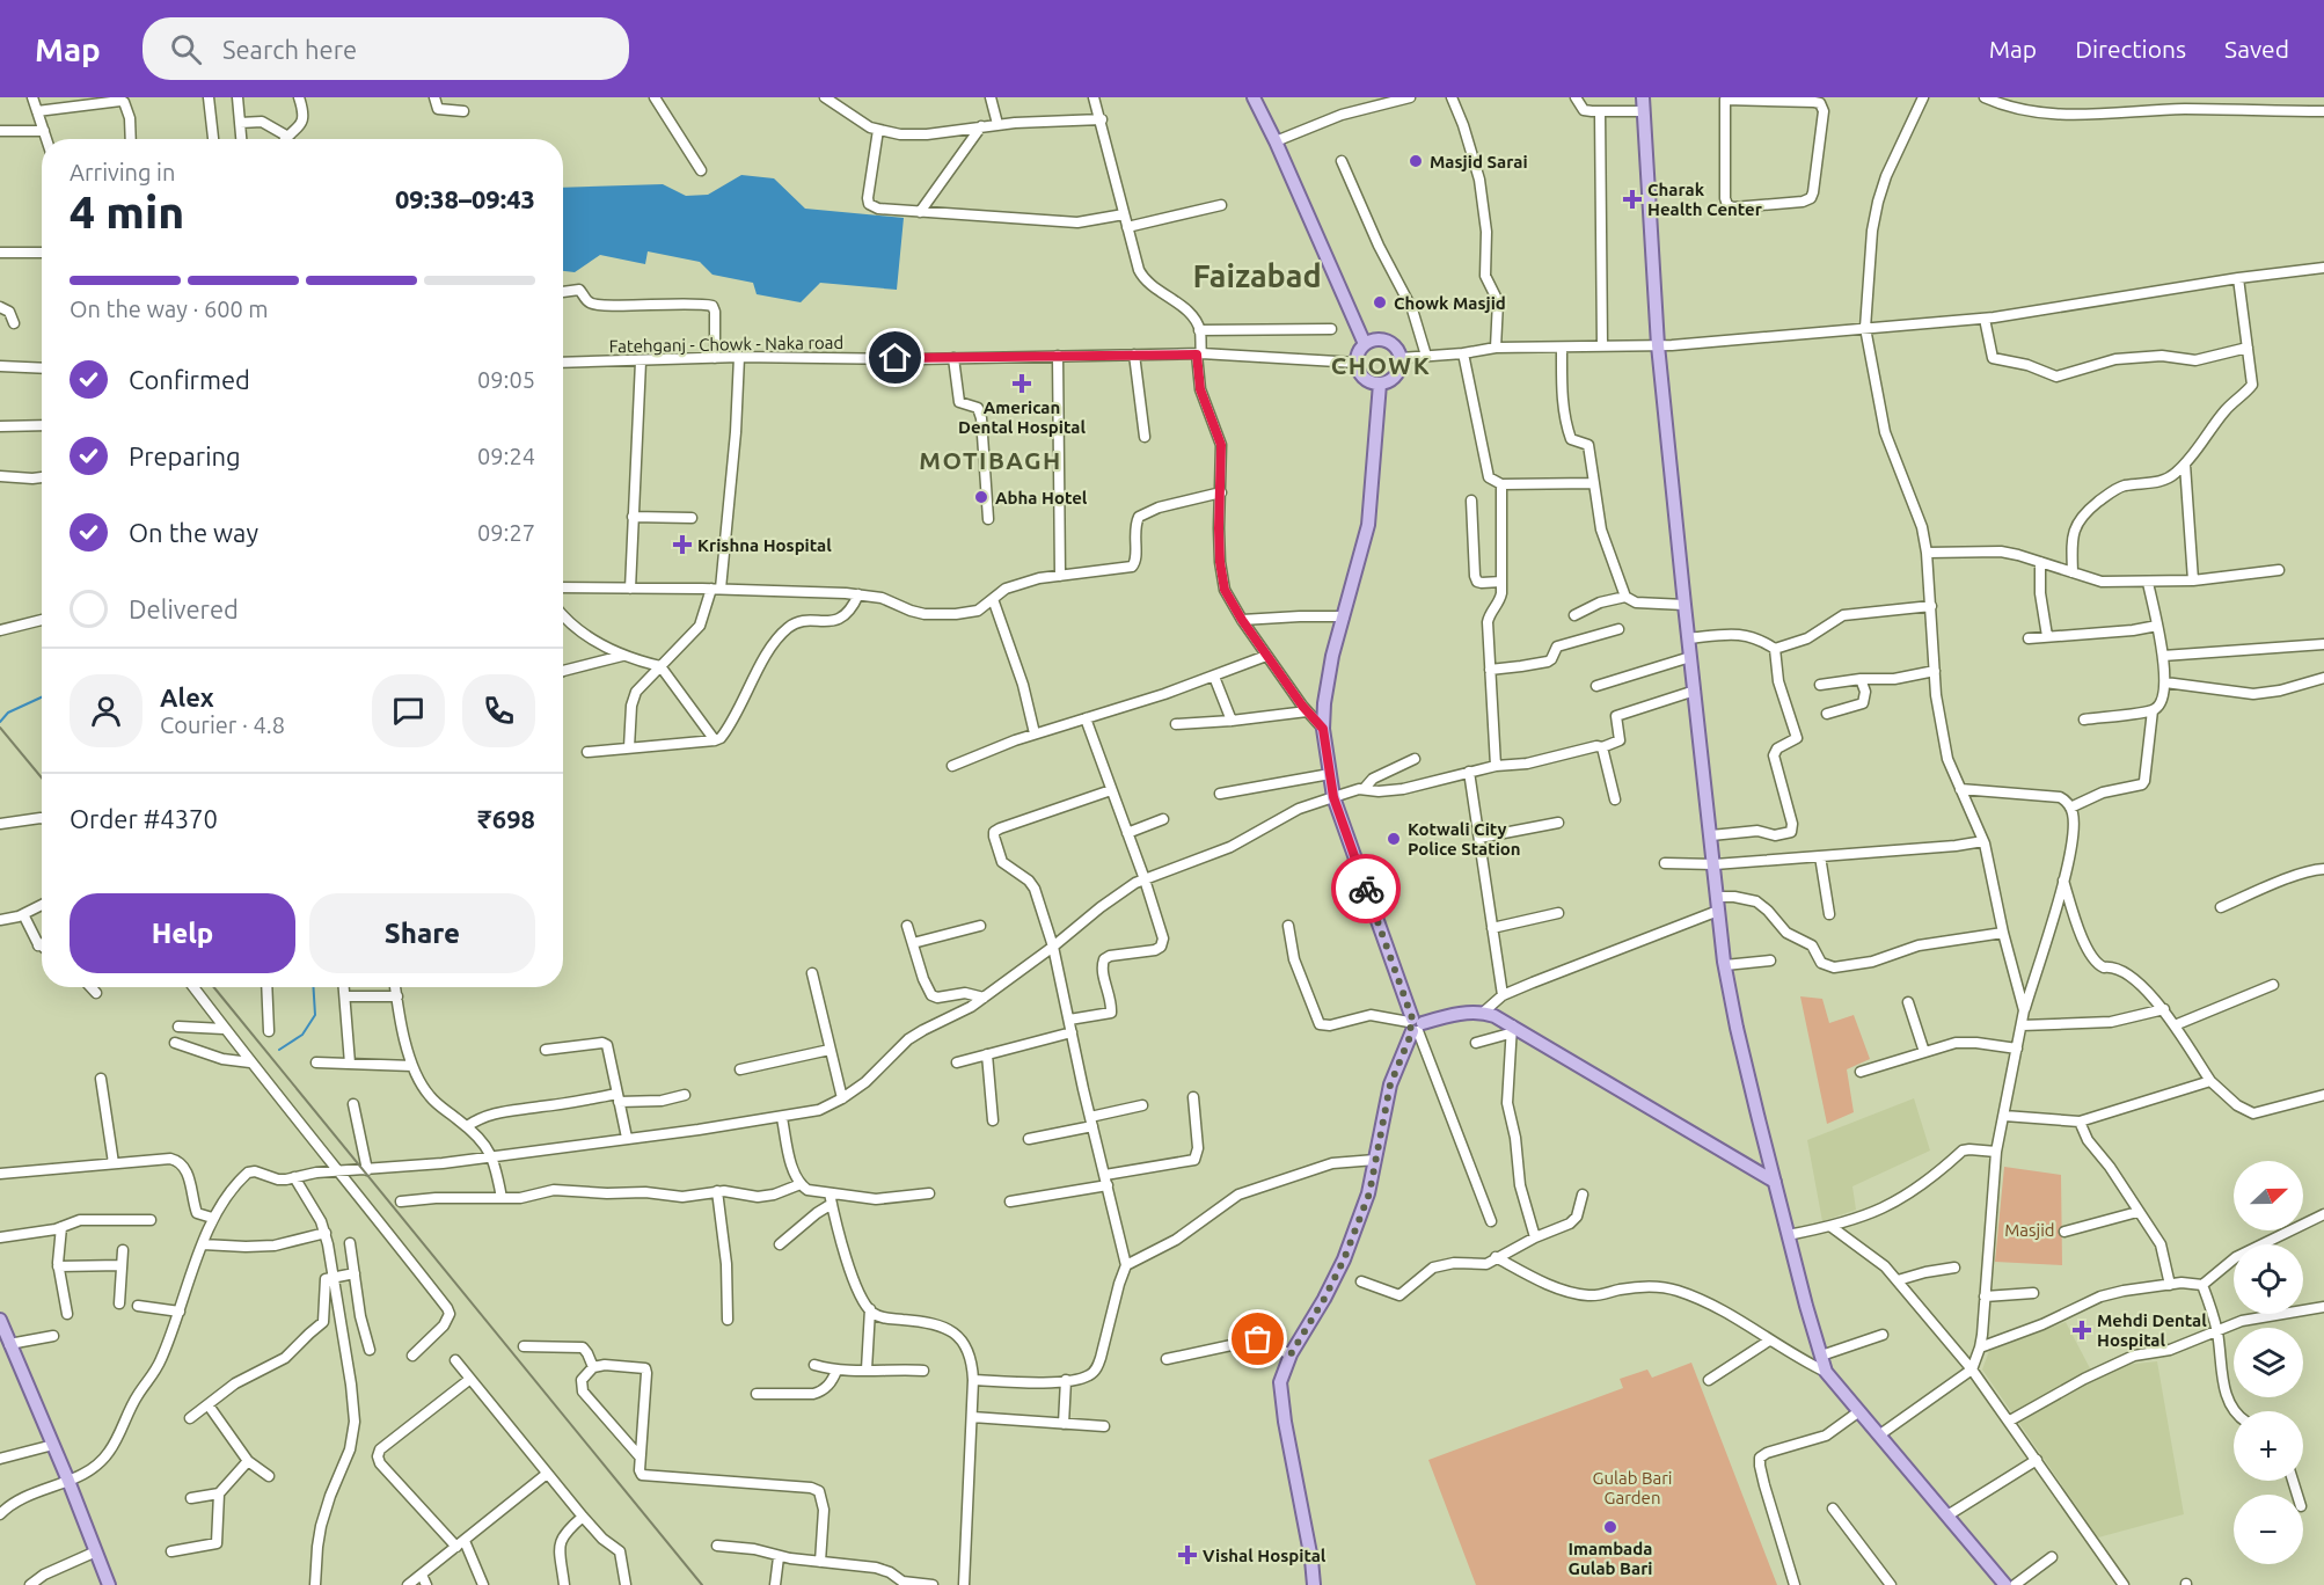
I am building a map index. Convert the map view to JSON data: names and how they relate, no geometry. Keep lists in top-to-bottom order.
{
  "streets": {
    "street": ["Fatehganj - Chowk - Naka road"]
  },
  "districts": ["Faizabad", "CHOWK", "MOTIBAGH"],
  "parks": ["Masjid", "Gulab Bari Garden"],
  "places": {
    "other": [
      "Masjid Sarai",
      "Chowk Masjid",
      "Abha Hotel",
      "Kotwali City Police Station",
      "Imambada Gulab Bari"
    ],
    "health": [
      "Charak Health Center",
      "American Dental Hospital",
      "Krishna Hospital",
      "Mehdi Dental Hospital",
      "Vishal Hospital"
    ]
  },
  "north": "right",
  "page": {
    "header": "Map",
    "search": "Search here",
    "nav": ["Map", "Directions", "Saved"],
    "heading": ["4 min", "Arriving in", "09:38–09:43"],
    "panel": [
      "Alex",
      "Courier · 4.8",
      "Order #4370",
      "₹698"
    ],
    "bar": "On the way · 600 m",
    "list": [
      ["Confirmed", "09:05"],
      ["Preparing", "09:24"],
      ["On the way", "09:27"],
      "Delivered"
    ],
    "buttons": ["Help", "Share"],
    "map_buttons": ["+", "−"]
  }
}
